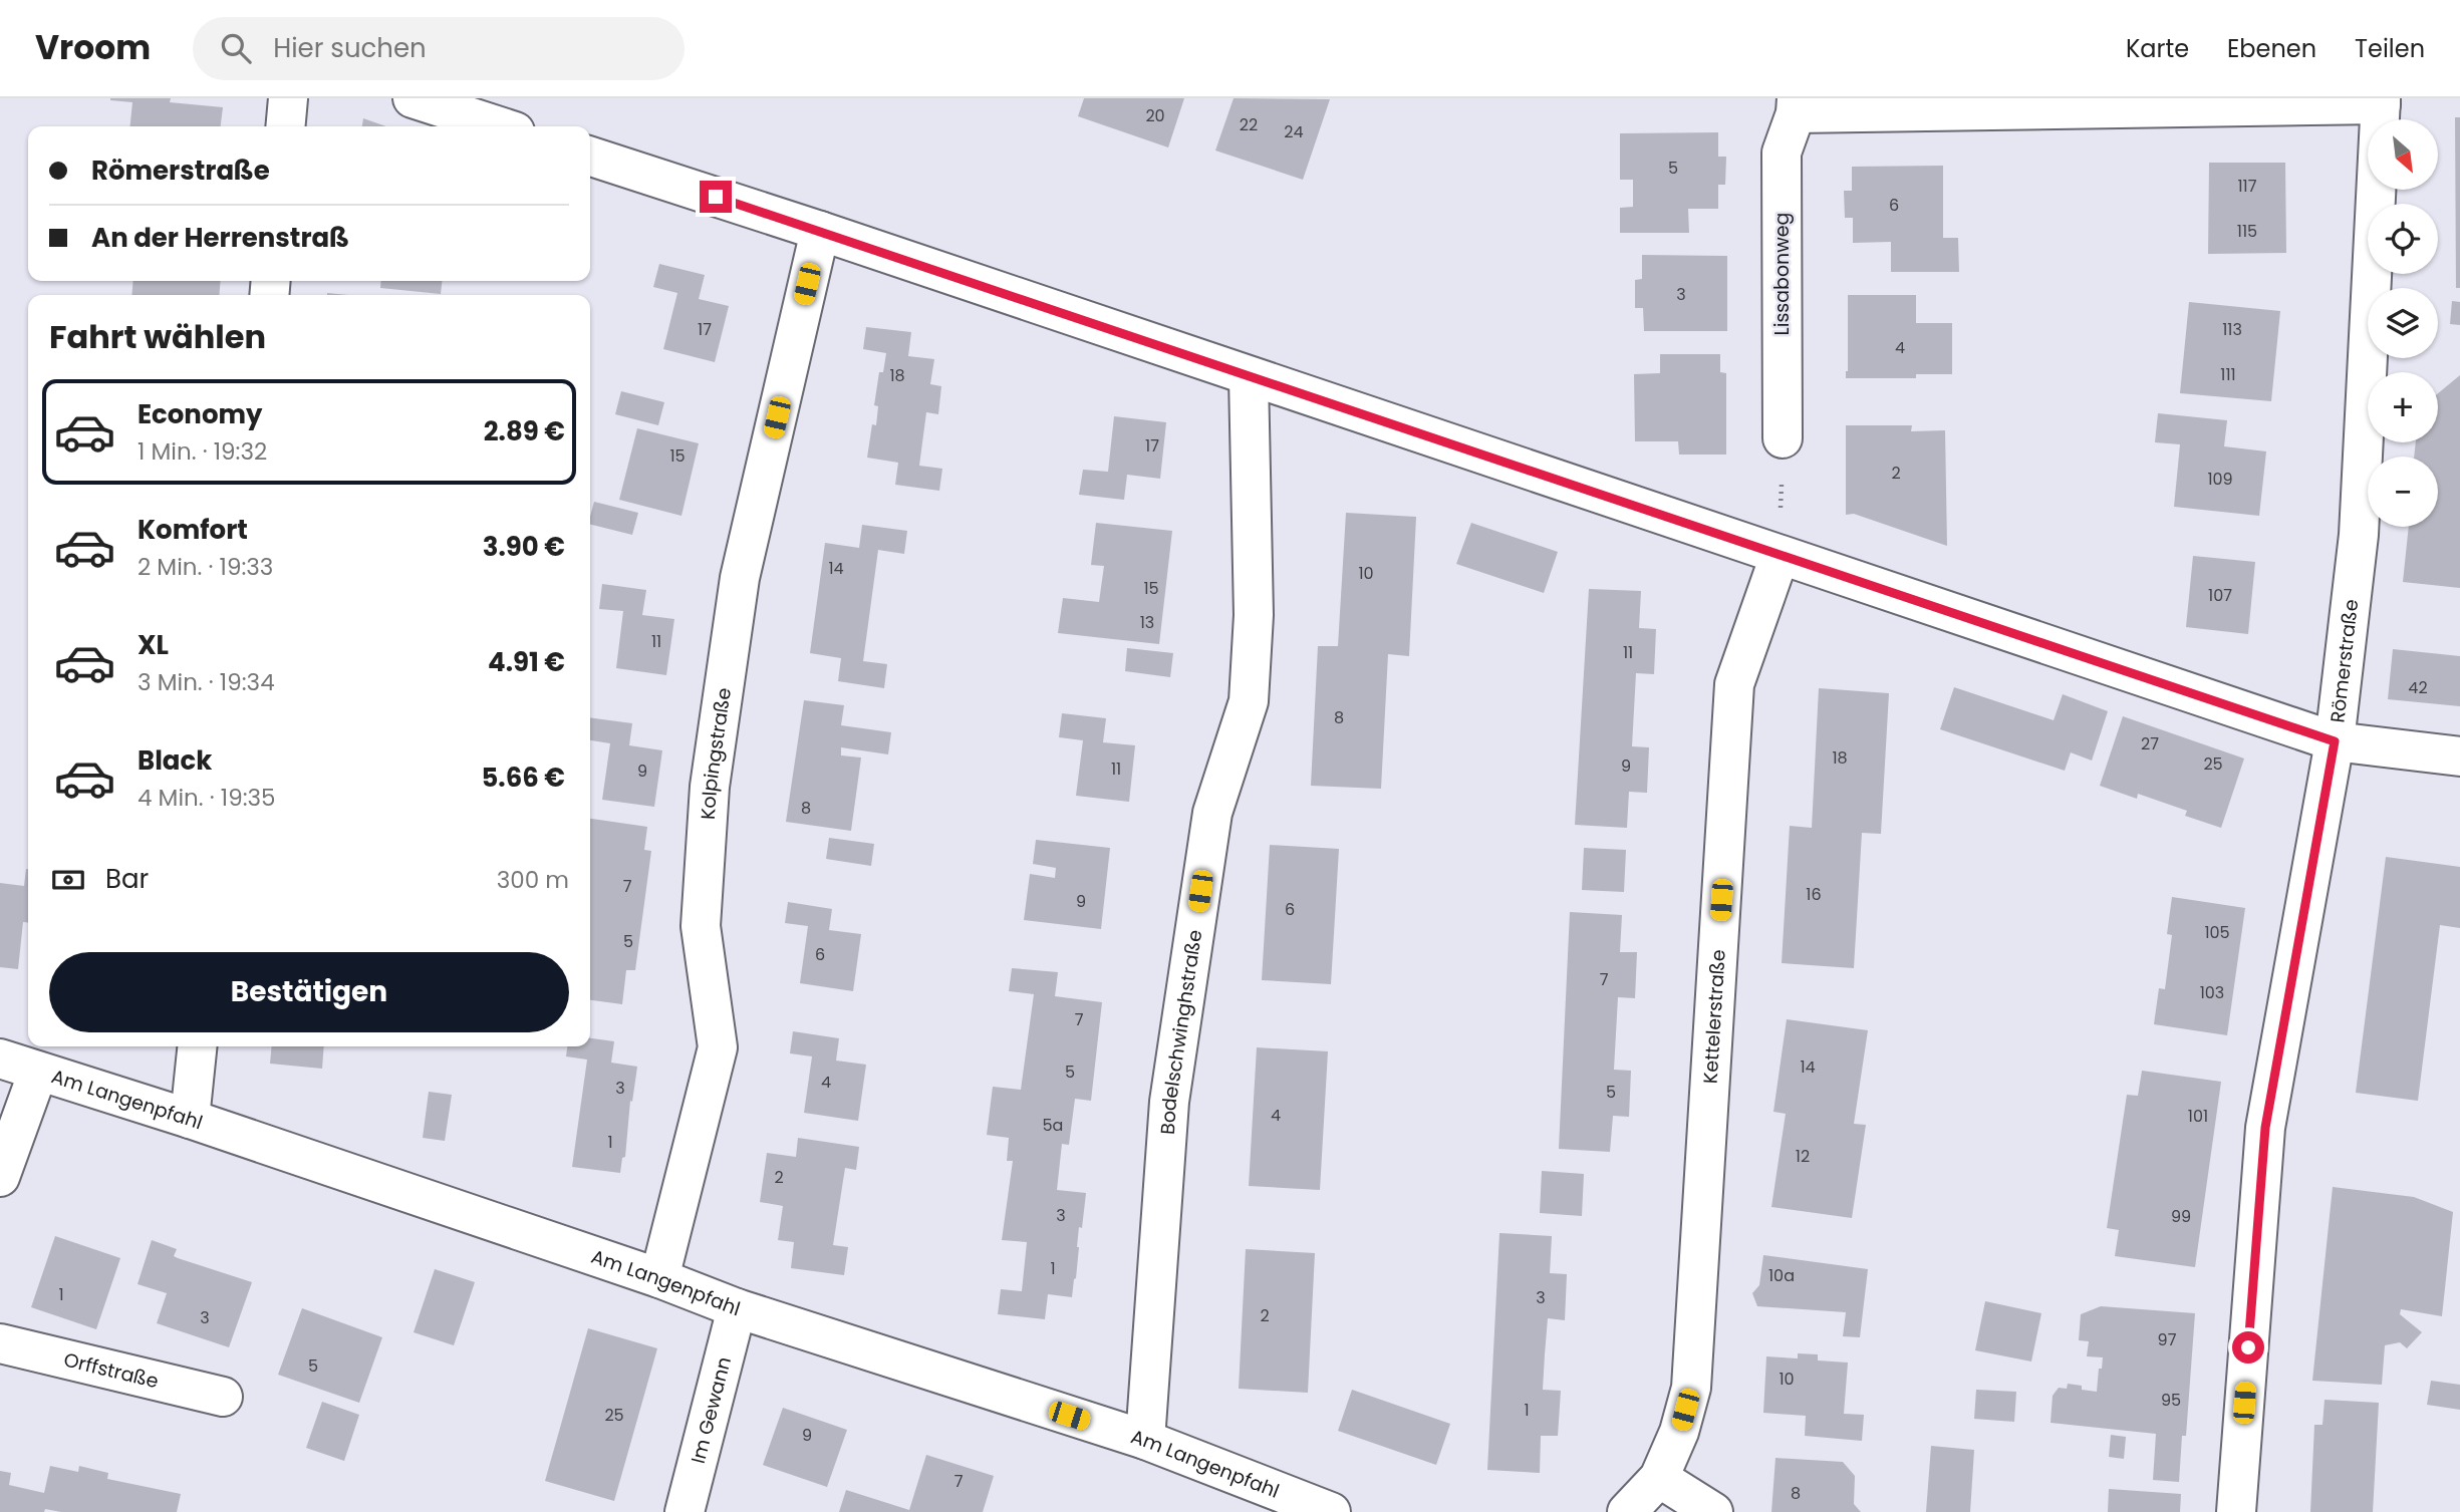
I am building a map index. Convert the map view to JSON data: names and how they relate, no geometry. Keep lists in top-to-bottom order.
{
  "streets": {
    "street": [
      "Lissabonweg",
      "Römerstraße",
      "Kolpingstraße",
      "Kettelerstraße",
      "Bodelschwinghstraße",
      "Am Langenpfahl",
      "Orffstraße",
      "Im Gewann"
    ]
  },
  "crossings": [
    ["Lissabonweg", "Römerstraße"],
    ["Kolpingstraße", "Am Langenpfahl"],
    ["Bodelschwinghstraße", "Am Langenpfahl"],
    ["Am Langenpfahl", "Im Gewann"]
  ],
  "house_numbers": [
    "20",
    "22",
    "24",
    "5",
    "117",
    "6",
    "115",
    "3",
    "17",
    "113",
    "4",
    "111",
    "18",
    "17",
    "15",
    "2",
    "109",
    "14",
    "10",
    "15",
    "107",
    "13",
    "11",
    "11",
    "42",
    "8",
    "27",
    "18",
    "25",
    "9",
    "11",
    "9",
    "8",
    "7",
    "16",
    "9",
    "6",
    "105",
    "5",
    "6",
    "7",
    "103",
    "7",
    "14",
    "5",
    "4",
    "3",
    "5",
    "4",
    "101",
    "5a",
    "1",
    "12",
    "2",
    "3",
    "99",
    "1",
    "10a",
    "1",
    "3",
    "2",
    "3",
    "97",
    "5",
    "10",
    "95",
    "1",
    "25",
    "9",
    "7",
    "8"
  ],
  "north": "bottom right",
  "page": {
    "header": "Vroom",
    "search": "Hier suchen",
    "nav": ["Karte", "Ebenen", "Teilen"],
    "map_buttons": ["+", "−"],
    "banner": ["Römerstraße", "An der Herrenstraß"],
    "heading": "Fahrt wählen",
    "list": [
      {
        "name": "Economy",
        "note": "1 Min. · 19:32",
        "value": "2.89 €"
      },
      {
        "name": "Komfort",
        "note": "2 Min. · 19:33",
        "value": "3.90 €"
      },
      {
        "name": "XL",
        "note": "3 Min. · 19:34",
        "value": "4.91 €"
      },
      {
        "name": "Black",
        "note": "4 Min. · 19:35",
        "value": "5.66 €"
      }
    ],
    "pay": ["Bar", "300 m"],
    "buttons": "Bestätigen"
  }
}
